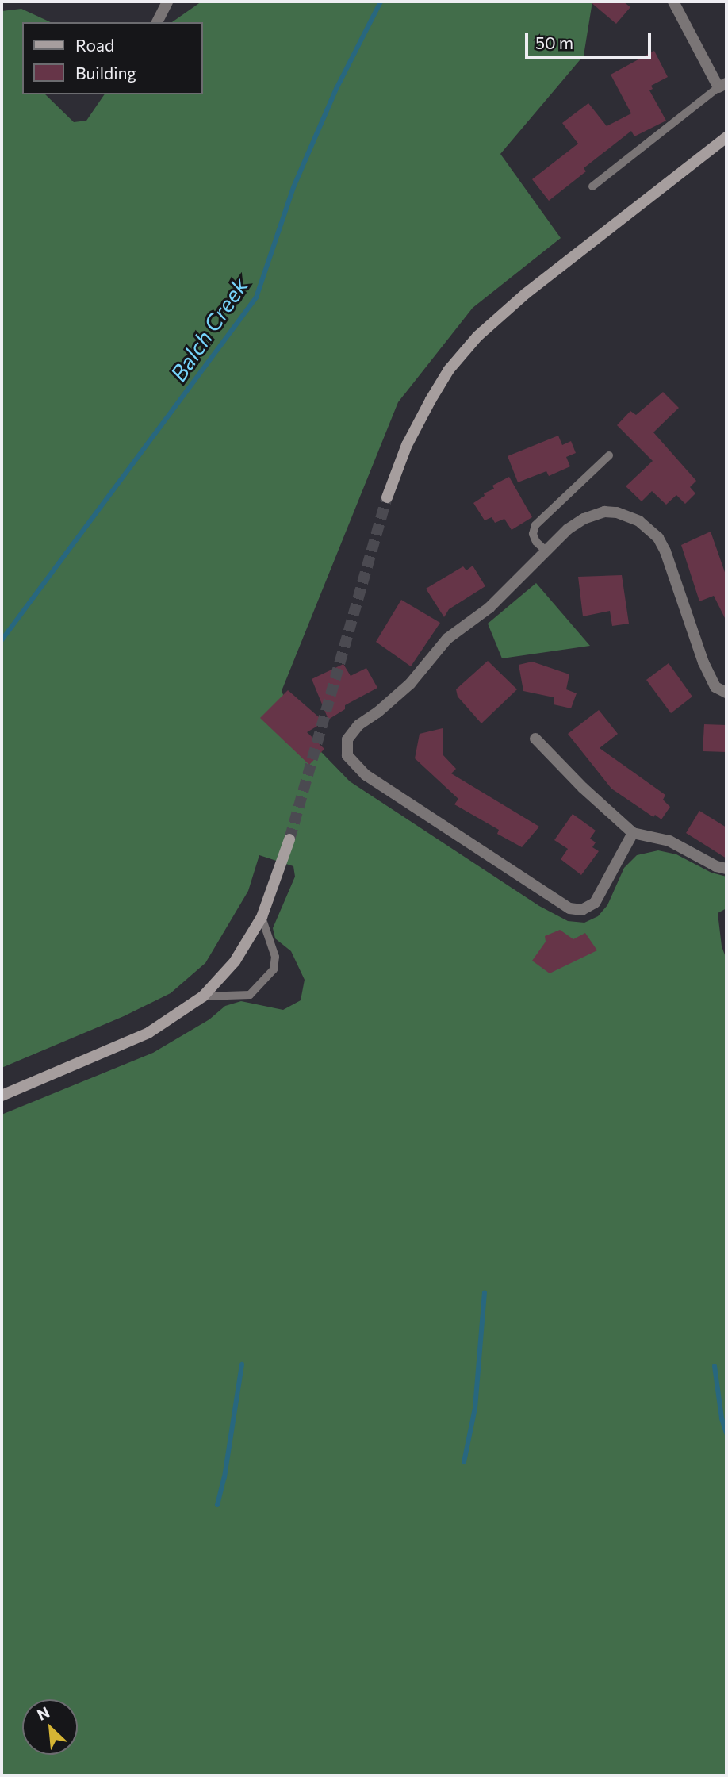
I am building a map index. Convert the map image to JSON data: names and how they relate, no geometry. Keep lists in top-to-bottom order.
{
  "water": ["Balch Creek"],
  "legend": ["Road", "Building"],
  "scale_bar": "50 m",
  "north": "top left"
}
